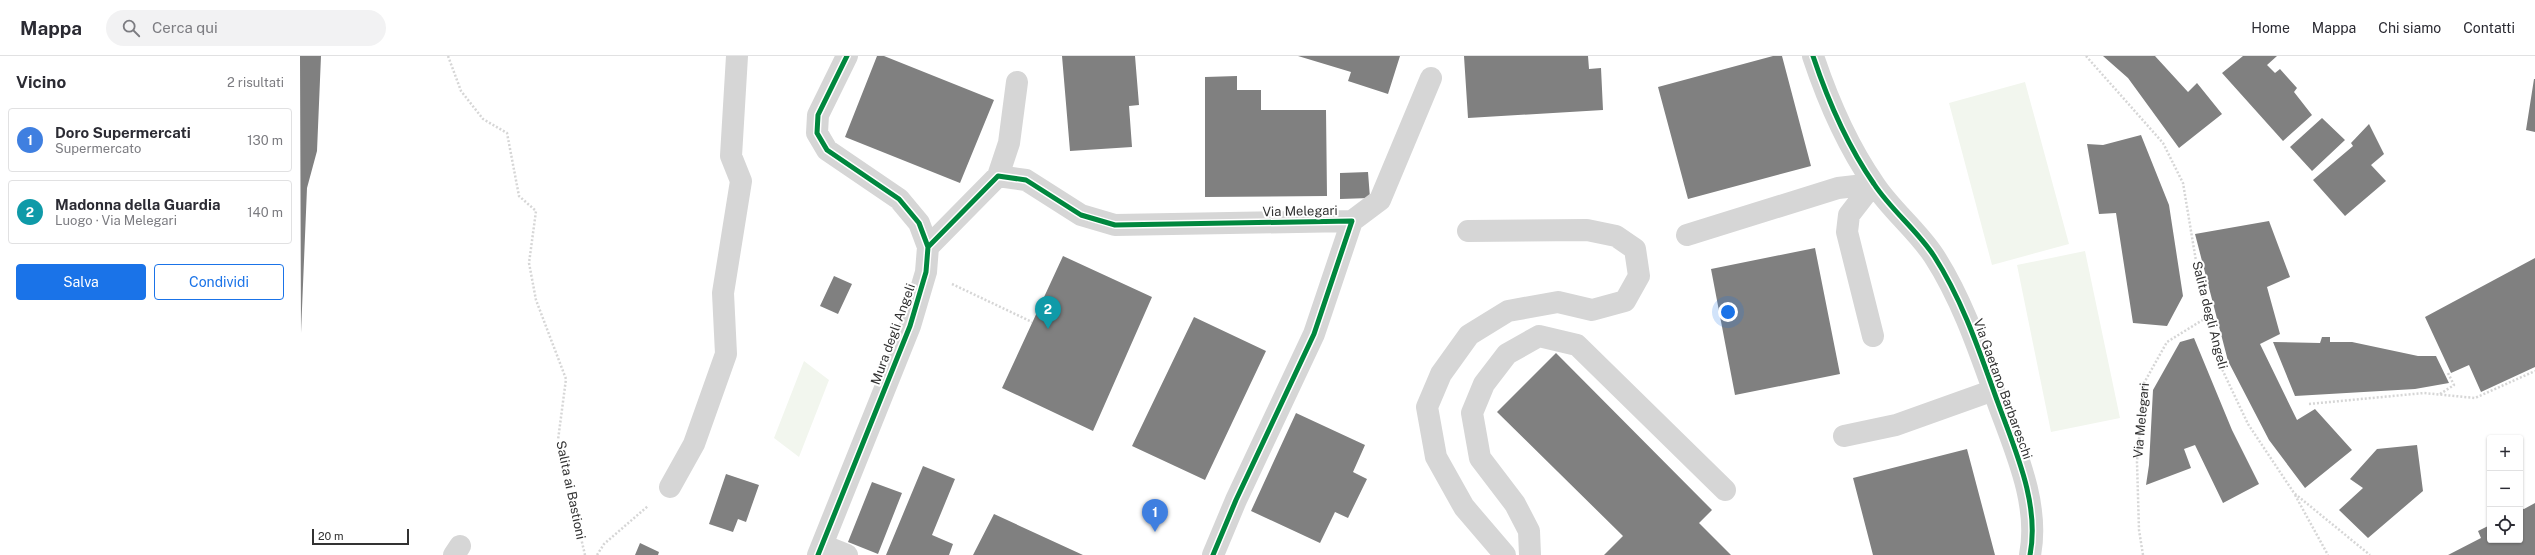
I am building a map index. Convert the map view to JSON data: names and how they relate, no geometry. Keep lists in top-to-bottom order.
{
  "streets": {
    "street": ["Via Melegari", "Mura degli Angeli", "Via Gaetano Barbareschi"],
    "path": ["Salita degli Angeli", "Salita ai Bastioni"]
  },
  "crossings": [
    ["Via Melegari", "Salita degli Angeli"]
  ],
  "scale_bar": "20 m",
  "page": {
    "header": "Mappa",
    "search": "Cerca qui",
    "nav": [
      "Home",
      "Mappa",
      "Chi siamo",
      "Contatti"
    ],
    "heading": ["Vicino", "2 risultati"],
    "list": [
      {
        "mark": "1",
        "name": "Doro Supermercati",
        "note": "Supermercato",
        "value": "130 m"
      },
      {
        "mark": "2",
        "name": "Madonna della Guardia",
        "note": "Luogo · Via Melegari",
        "value": "140 m"
      }
    ],
    "buttons": ["Salva", "Condividi"],
    "pins": ["2", "1"],
    "map_buttons": ["+", "−"],
    "scale": "20 m"
  }
}
